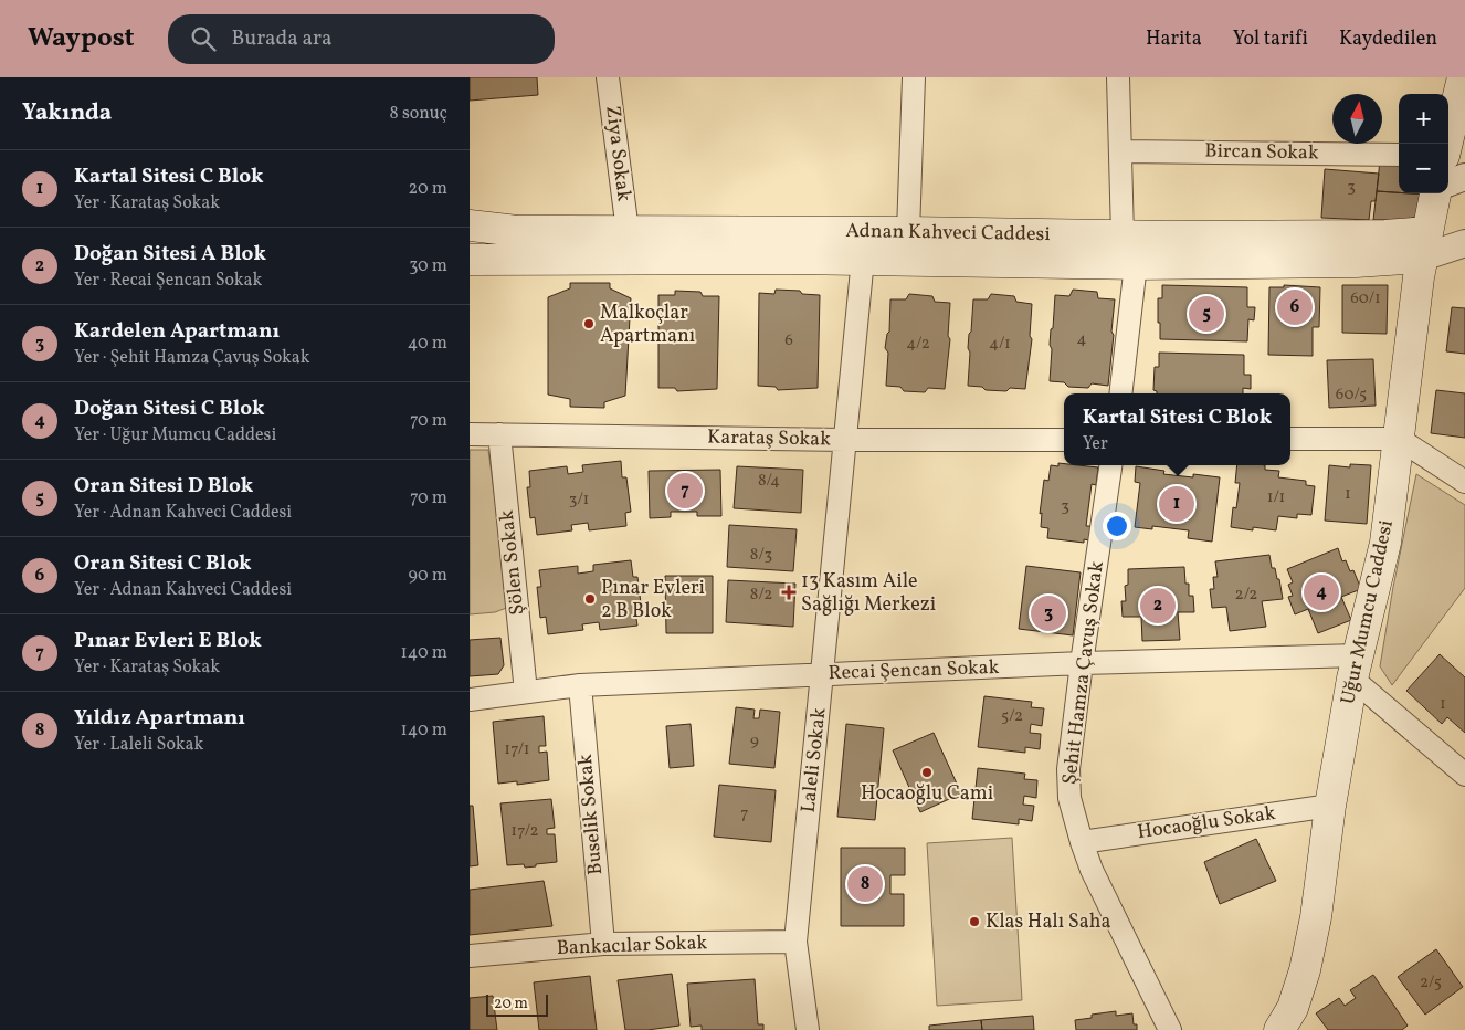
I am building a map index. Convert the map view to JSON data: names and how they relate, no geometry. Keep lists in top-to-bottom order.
{
  "streets": {
    "main road": ["Adnan Kahveci Caddesi", "Uğur Mumcu Caddesi"],
    "street": [
      "Bircan Sokak",
      "Ziya Sokak",
      "Karataş Sokak",
      "Şölen Sokak",
      "Recai Şencan Sokak",
      "Şehit Hamza Çavuş Sokak",
      "Laleli Sokak",
      "Buselik Sokak",
      "Hocaoğlu Sokak",
      "Bankacılar Sokak"
    ]
  },
  "crossings": [
    ["Ziya Sokak", "Adnan Kahveci Caddesi"],
    ["Adnan Kahveci Caddesi", "Uğur Mumcu Caddesi"],
    ["Adnan Kahveci Caddesi", "Laleli Sokak"],
    ["Karataş Sokak", "Şölen Sokak"],
    ["Karataş Sokak", "Laleli Sokak"],
    ["Şölen Sokak", "Recai Şencan Sokak"],
    ["Uğur Mumcu Caddesi", "Recai Şencan Sokak"],
    ["Uğur Mumcu Caddesi", "Hocaoğlu Sokak"],
    ["Recai Şencan Sokak", "Şehit Hamza Çavuş Sokak"],
    ["Recai Şencan Sokak", "Laleli Sokak"],
    ["Recai Şencan Sokak", "Buselik Sokak"],
    ["Şehit Hamza Çavuş Sokak", "Hocaoğlu Sokak"],
    ["Laleli Sokak", "Bankacılar Sokak"],
    ["Buselik Sokak", "Bankacılar Sokak"]
  ],
  "places": {
    "other": [
      "Malkoçlar Apartmanı",
      "Pınar Evleri 2 B Blok",
      "Hocaoğlu Cami",
      "Klas Halı Saha"
    ],
    "health": ["13 Kasım Aile Sağlığı Merkezi"]
  },
  "house_numbers": [
    "3",
    "60/1",
    "4",
    "6",
    "4/2",
    "4/1",
    "60/5",
    "8/4",
    "1",
    "1/1",
    "3/1",
    "3",
    "8/3",
    "8/2",
    "2/2",
    "1",
    "5/2",
    "9",
    "17/1",
    "7",
    "17/2",
    "2/5"
  ],
  "scale_bar": "20 m",
  "north": "top",
  "page": {
    "header": "Waypost",
    "search": "Burada ara",
    "nav": ["Harita", "Yol tarifi", "Kaydedilen"],
    "heading": ["Yakında", "8 sonuç"],
    "map_buttons": ["+", "−"],
    "list": [
      {
        "mark": "1",
        "name": "Kartal Sitesi C Blok",
        "note": "Yer · Karataş Sokak",
        "value": "20 m"
      },
      {
        "mark": "2",
        "name": "Doğan Sitesi A Blok",
        "note": "Yer · Recai Şencan Sokak",
        "value": "30 m"
      },
      {
        "mark": "3",
        "name": "Kardelen Apartmanı",
        "note": "Yer · Şehit Hamza Çavuş Sokak",
        "value": "40 m"
      },
      {
        "mark": "4",
        "name": "Doğan Sitesi C Blok",
        "note": "Yer · Uğur Mumcu Caddesi",
        "value": "70 m"
      },
      {
        "mark": "5",
        "name": "Oran Sitesi D Blok",
        "note": "Yer · Adnan Kahveci Caddesi",
        "value": "70 m"
      },
      {
        "mark": "6",
        "name": "Oran Sitesi C Blok",
        "note": "Yer · Adnan Kahveci Caddesi",
        "value": "90 m"
      },
      {
        "mark": "7",
        "name": "Pınar Evleri E Blok",
        "note": "Yer · Karataş Sokak",
        "value": "140 m"
      },
      {
        "mark": "8",
        "name": "Yıldız Apartmanı",
        "note": "Yer · Laleli Sokak",
        "value": "140 m"
      }
    ],
    "pins": [
      "6",
      "5",
      "7",
      "1",
      "4",
      "2",
      "3",
      "8"
    ],
    "popup": ["Kartal Sitesi C Blok", "Yer"],
    "scale": "20 m"
  }
}
